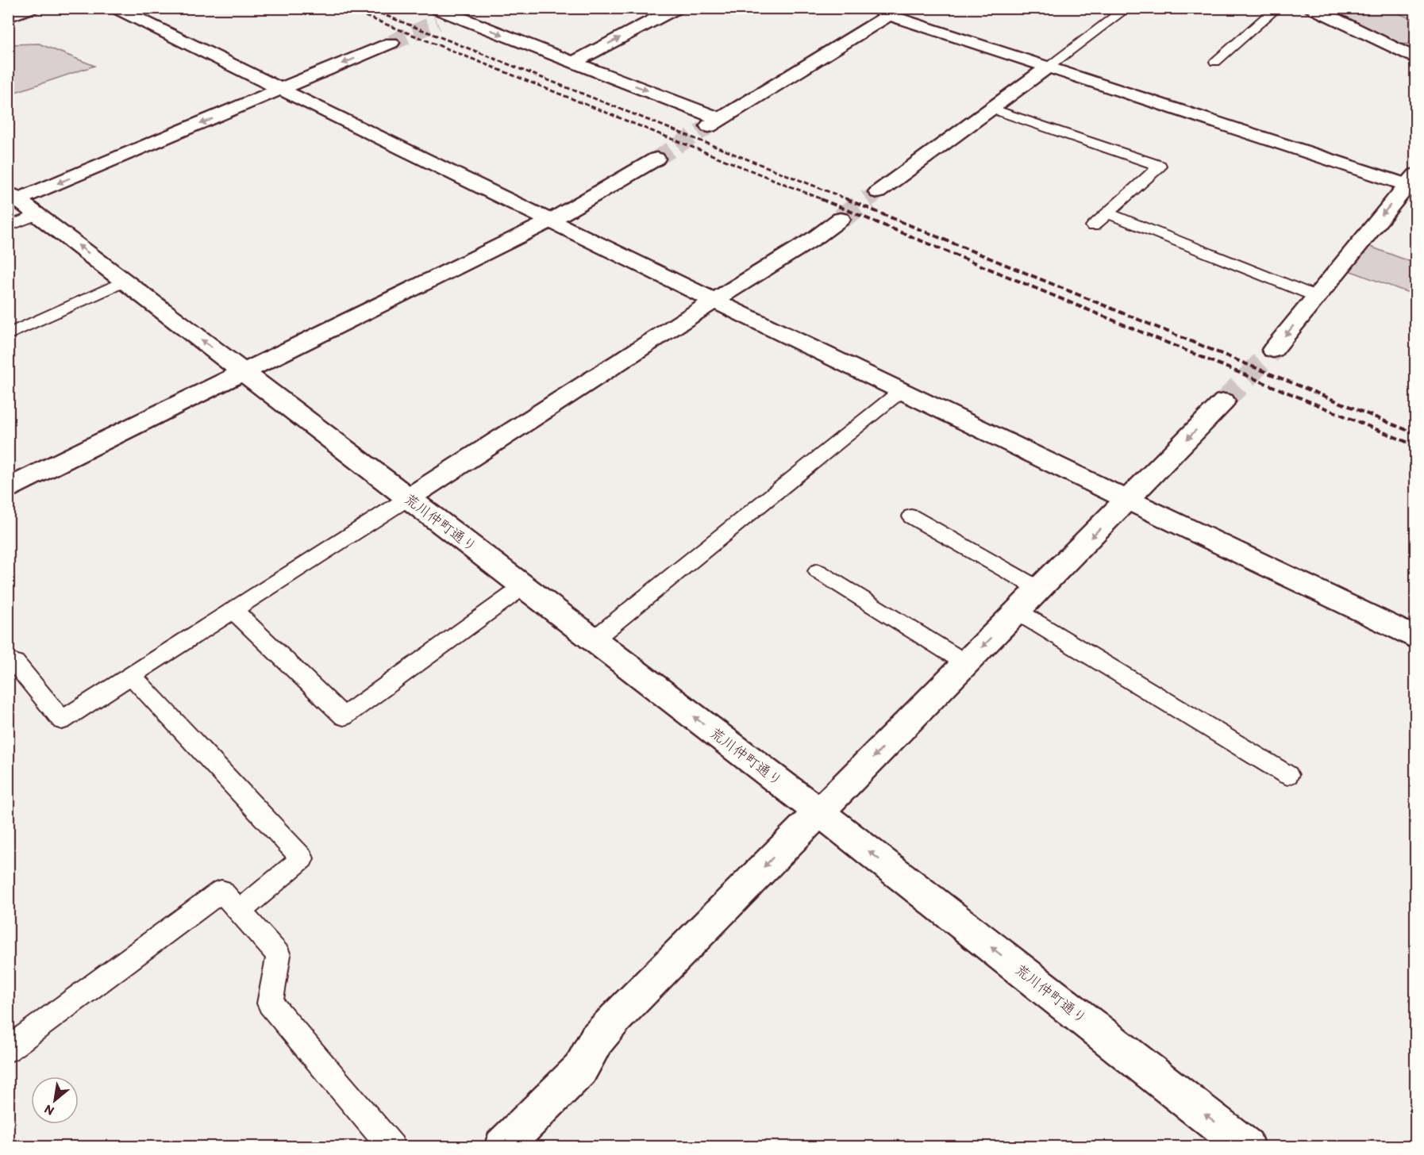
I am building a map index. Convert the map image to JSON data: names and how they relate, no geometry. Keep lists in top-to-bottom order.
{
  "streets": {
    "street": ["荒川仲町通り"]
  },
  "one_way": ["荒川仲町通り"],
  "north": "bottom left"
}
